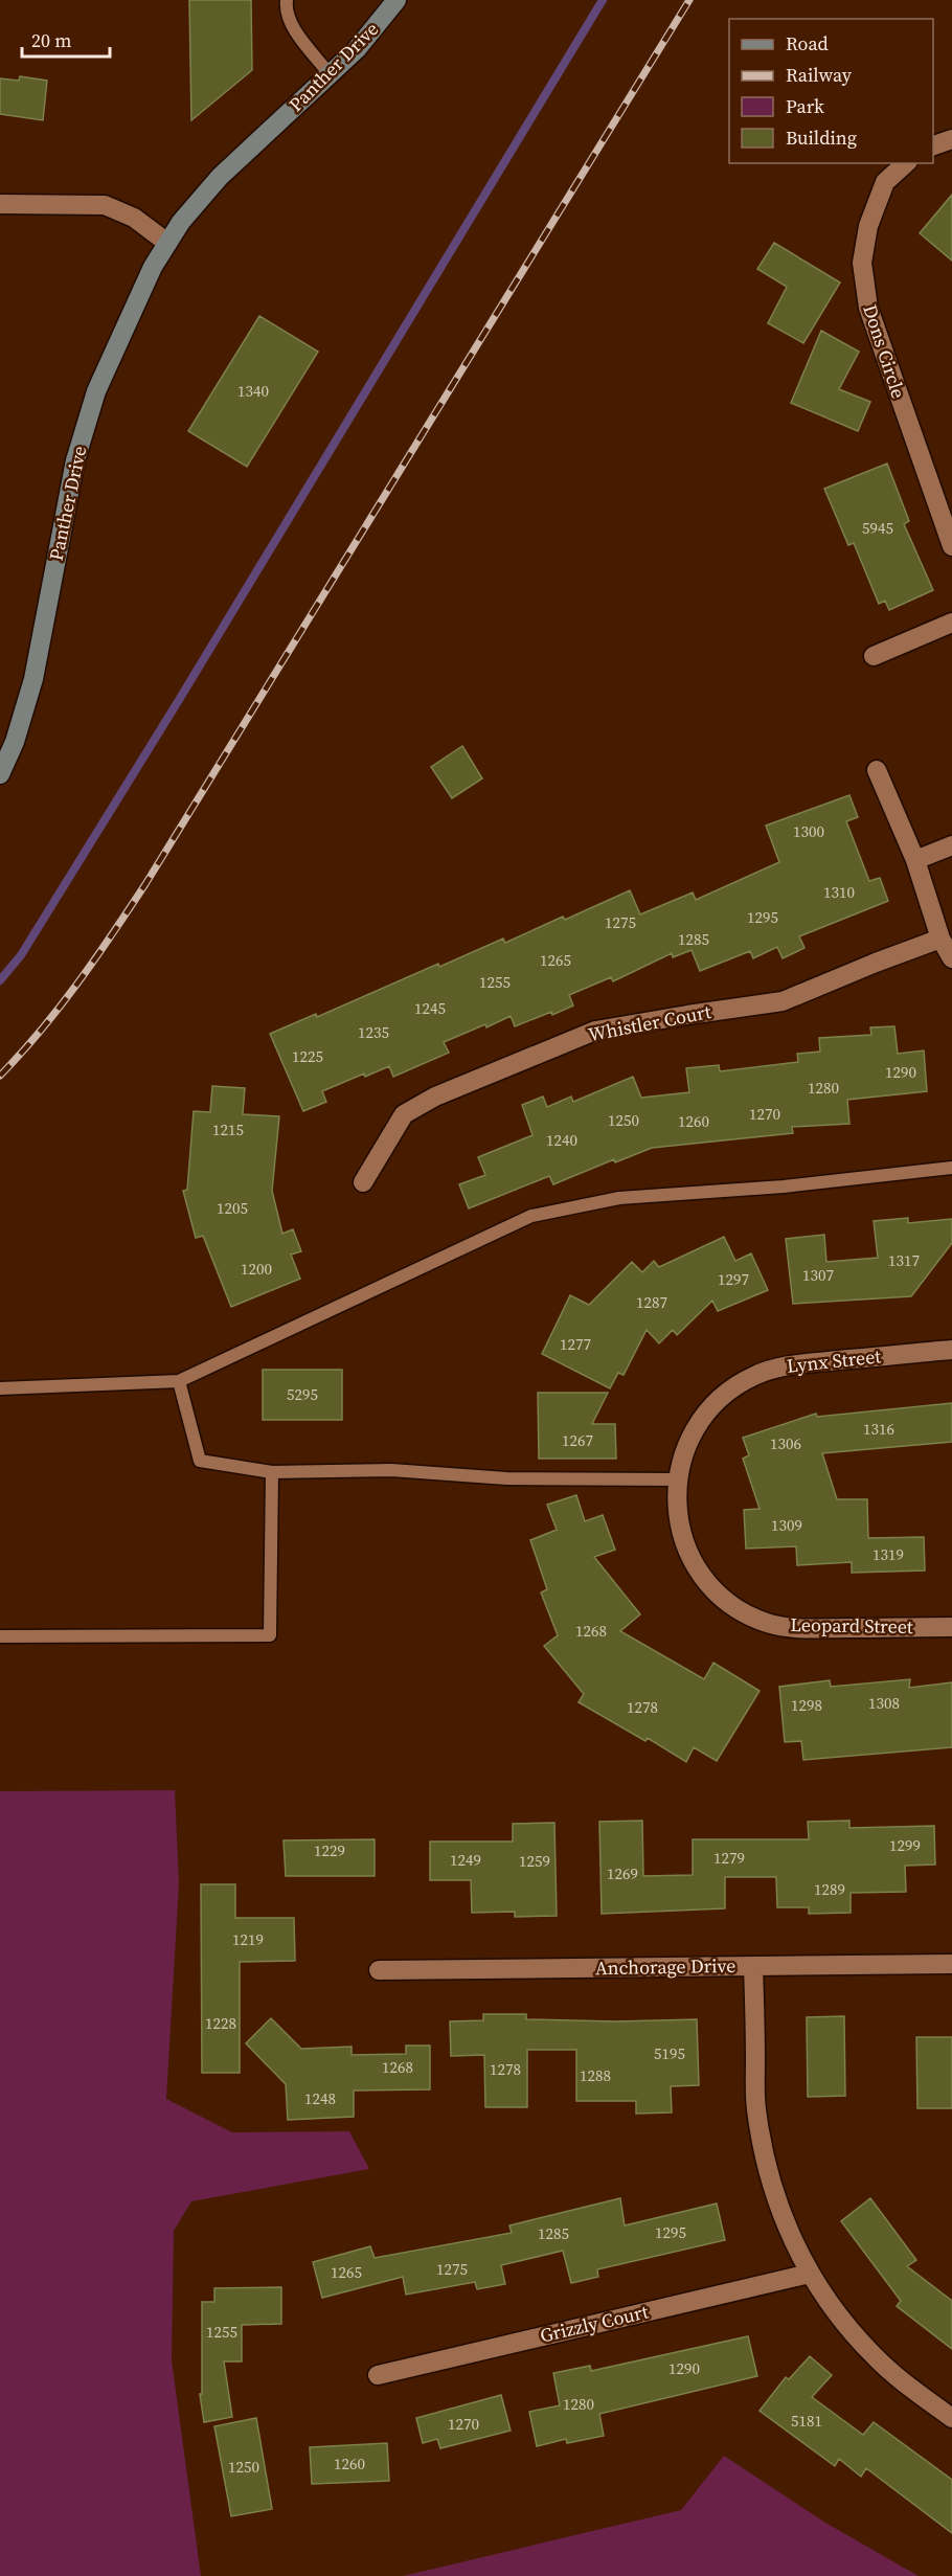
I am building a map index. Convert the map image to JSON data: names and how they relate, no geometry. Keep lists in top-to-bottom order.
{
  "streets": {
    "street": [
      "Panther Drive",
      "Dons Circle",
      "Whistler Court",
      "Lynx Street",
      "Leopard Street",
      "Anchorage Drive",
      "Grizzly Court"
    ]
  },
  "crossings": [
    ["Lynx Street", "Leopard Street"]
  ],
  "house_numbers": [
    "1340",
    "5945",
    "1300",
    "1310",
    "1295",
    "1275",
    "1285",
    "1265",
    "1255",
    "1245",
    "1235",
    "1225",
    "1290",
    "1280",
    "1270",
    "1250",
    "1260",
    "1215",
    "1240",
    "1205",
    "1317",
    "1200",
    "1307",
    "1297",
    "1287",
    "1277",
    "5295",
    "1316",
    "1267",
    "1306",
    "1309",
    "1319",
    "1268",
    "1308",
    "1298",
    "1278",
    "1299",
    "1229",
    "1279",
    "1249",
    "1259",
    "1269",
    "1289",
    "1219",
    "1228",
    "5195",
    "1268",
    "1278",
    "1288",
    "1248",
    "1295",
    "1285",
    "1275",
    "1265",
    "1255",
    "1290",
    "1280",
    "5181",
    "1270",
    "1260",
    "1250"
  ],
  "legend": [
    "Road",
    "Railway",
    "Park",
    "Building"
  ],
  "scale_bar": "20 m"
}
